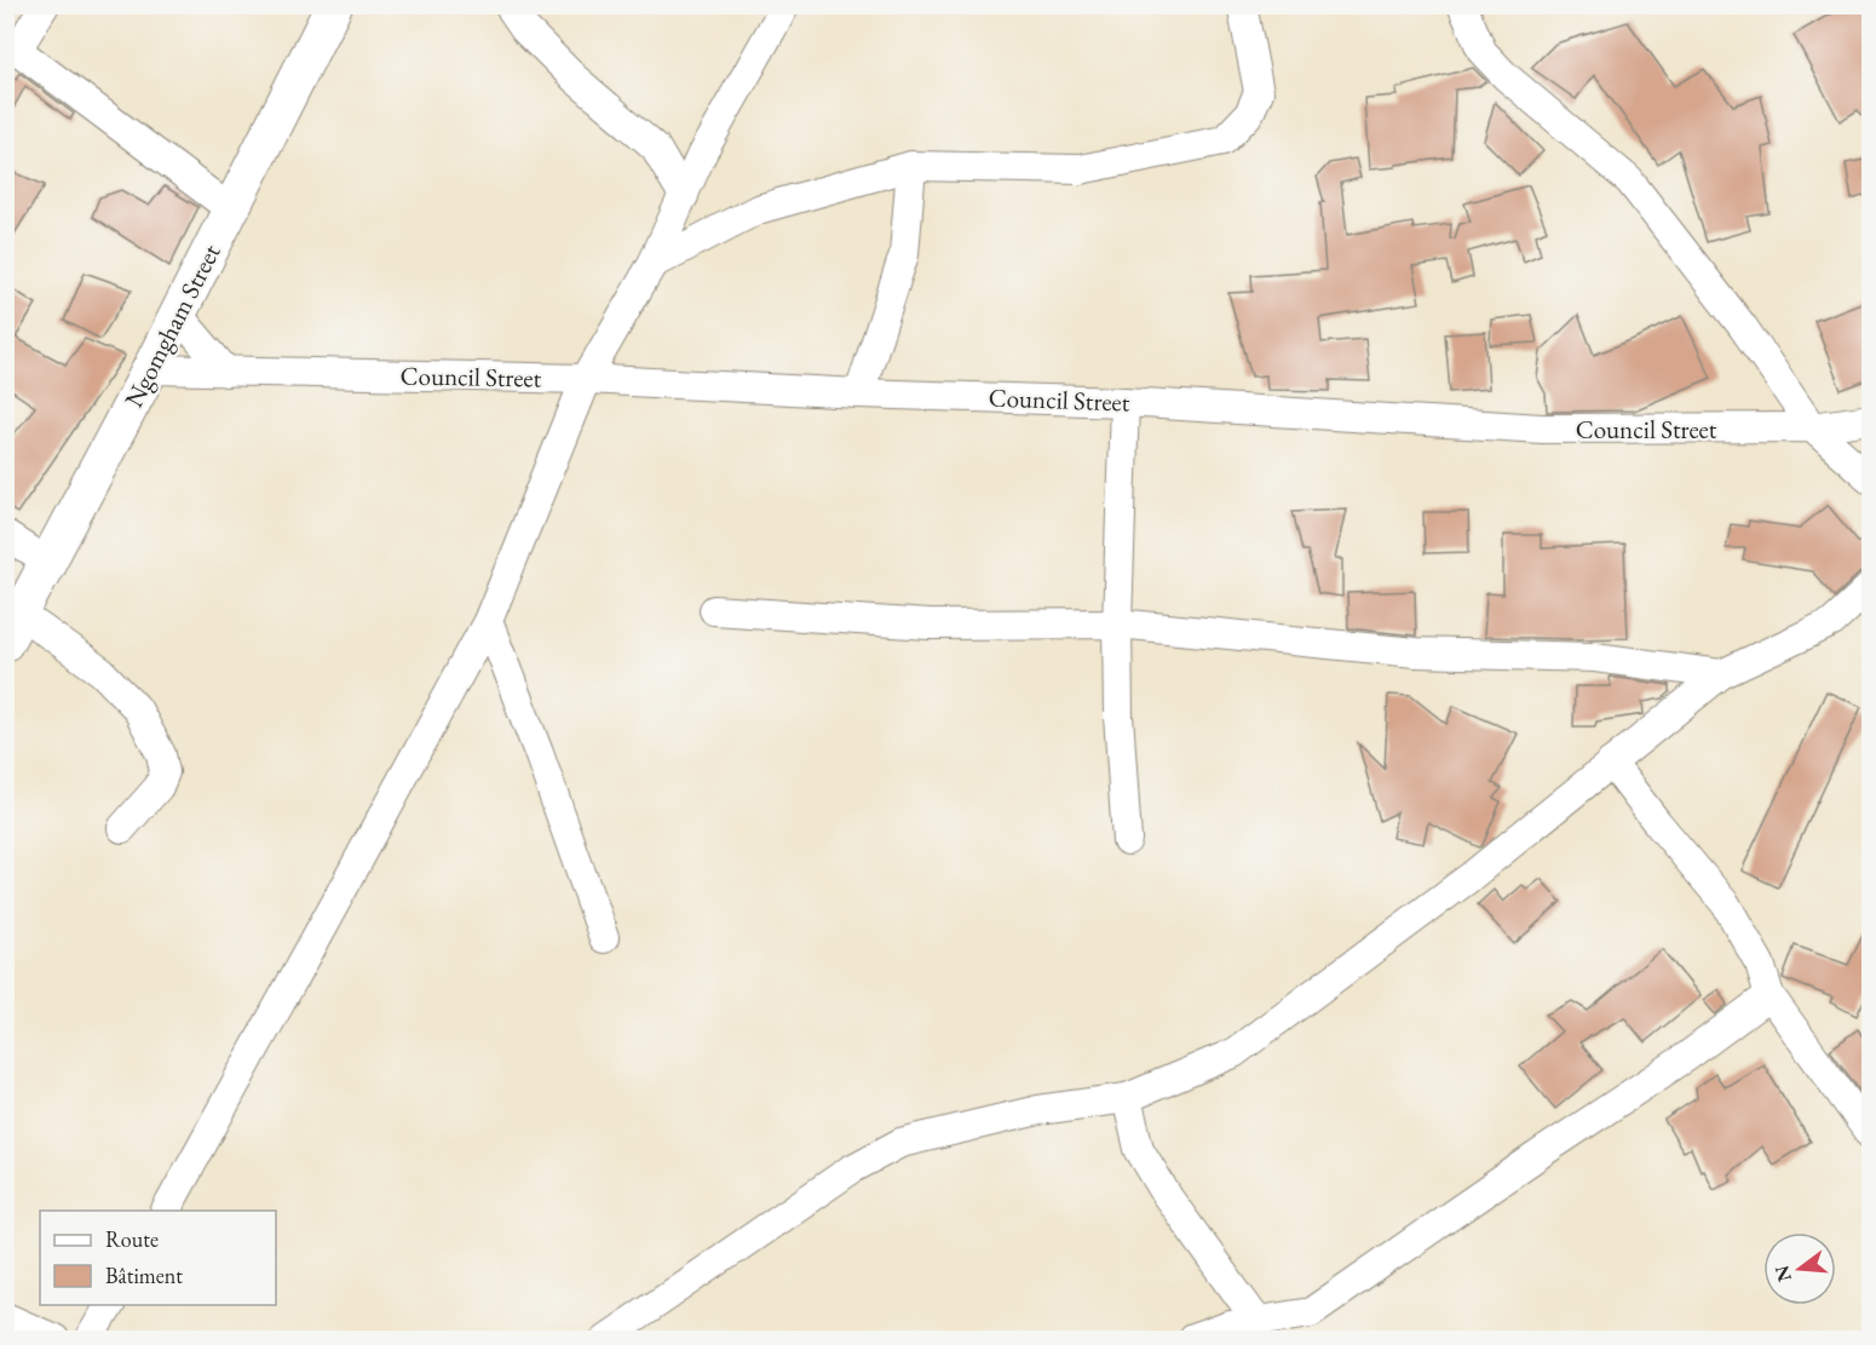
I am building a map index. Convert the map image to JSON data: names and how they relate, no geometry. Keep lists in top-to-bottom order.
{
  "streets": {
    "main road": ["Ngomgham Street"],
    "street": ["Council Street"]
  },
  "crossings": [
    ["Ngomgham Street", "Council Street"]
  ],
  "legend": ["Route", "Bâtiment"],
  "north": "left"
}
